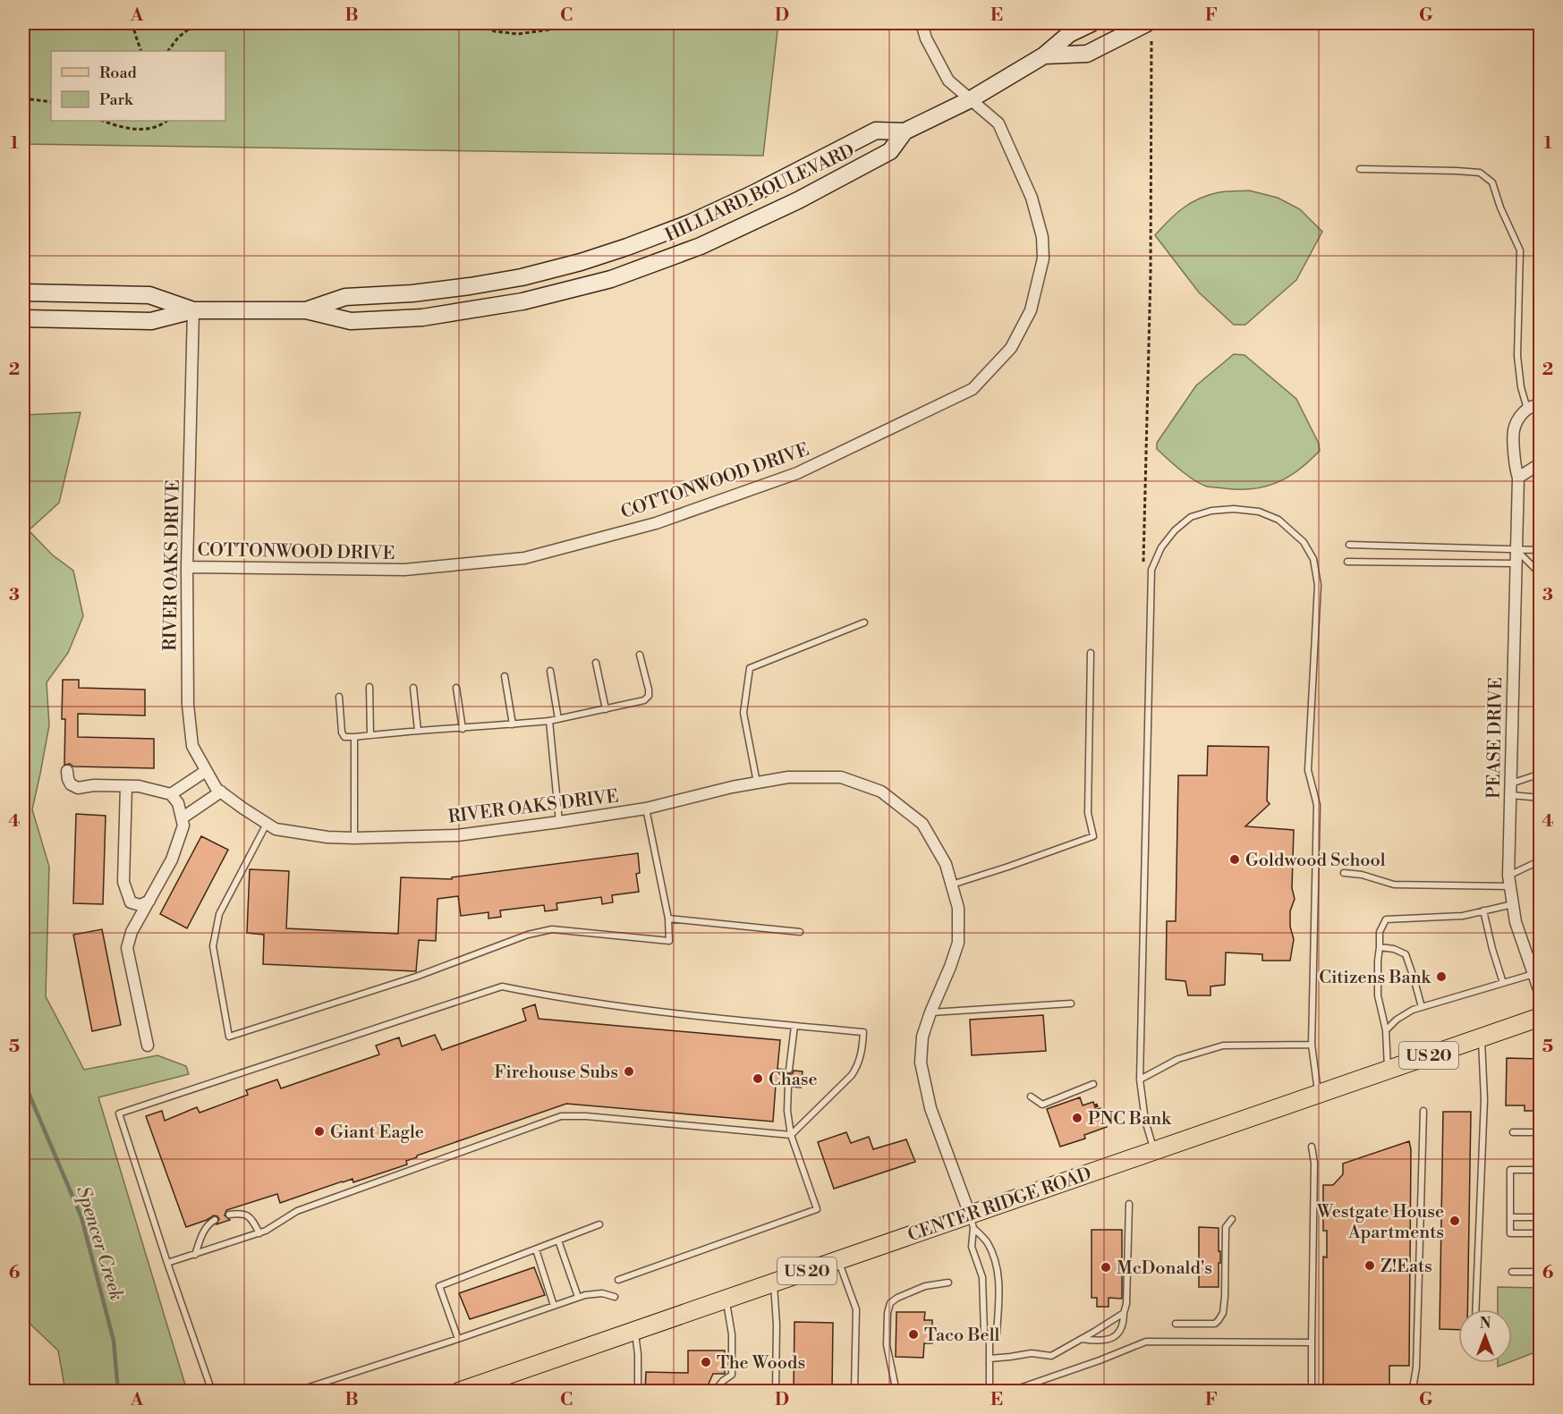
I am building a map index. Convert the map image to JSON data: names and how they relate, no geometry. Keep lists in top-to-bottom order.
{
  "streets": {
    "main road": ["HILLIARD BOULEVARD", "US 20", "CENTER RIDGE ROAD"],
    "street": ["COTTONWOOD DRIVE", "RIVER OAKS DRIVE", "PEASE DRIVE"]
  },
  "crossings": [
    ["HILLIARD BOULEVARD", "COTTONWOOD DRIVE"],
    ["HILLIARD BOULEVARD", "RIVER OAKS DRIVE"],
    ["COTTONWOOD DRIVE", "RIVER OAKS DRIVE"],
    ["RIVER OAKS DRIVE", "CENTER RIDGE ROAD"]
  ],
  "water": ["Spencer Creek"],
  "places": [
    "Goldwood School",
    "Citizens Bank",
    "Firehouse Subs",
    "Chase",
    "PNC Bank",
    "Giant Eagle",
    "Westgate House Apartments",
    "Z!Eats",
    "McDonald's",
    "Taco Bell",
    "The Woods"
  ],
  "legend": ["Road", "Park"],
  "north": "top",
  "grid": {
    "columns": [
      "A",
      "B",
      "C",
      "D",
      "E",
      "F",
      "G"
    ],
    "rows": [
      "1",
      "2",
      "3",
      "4",
      "5",
      "6"
    ]
  }
}
